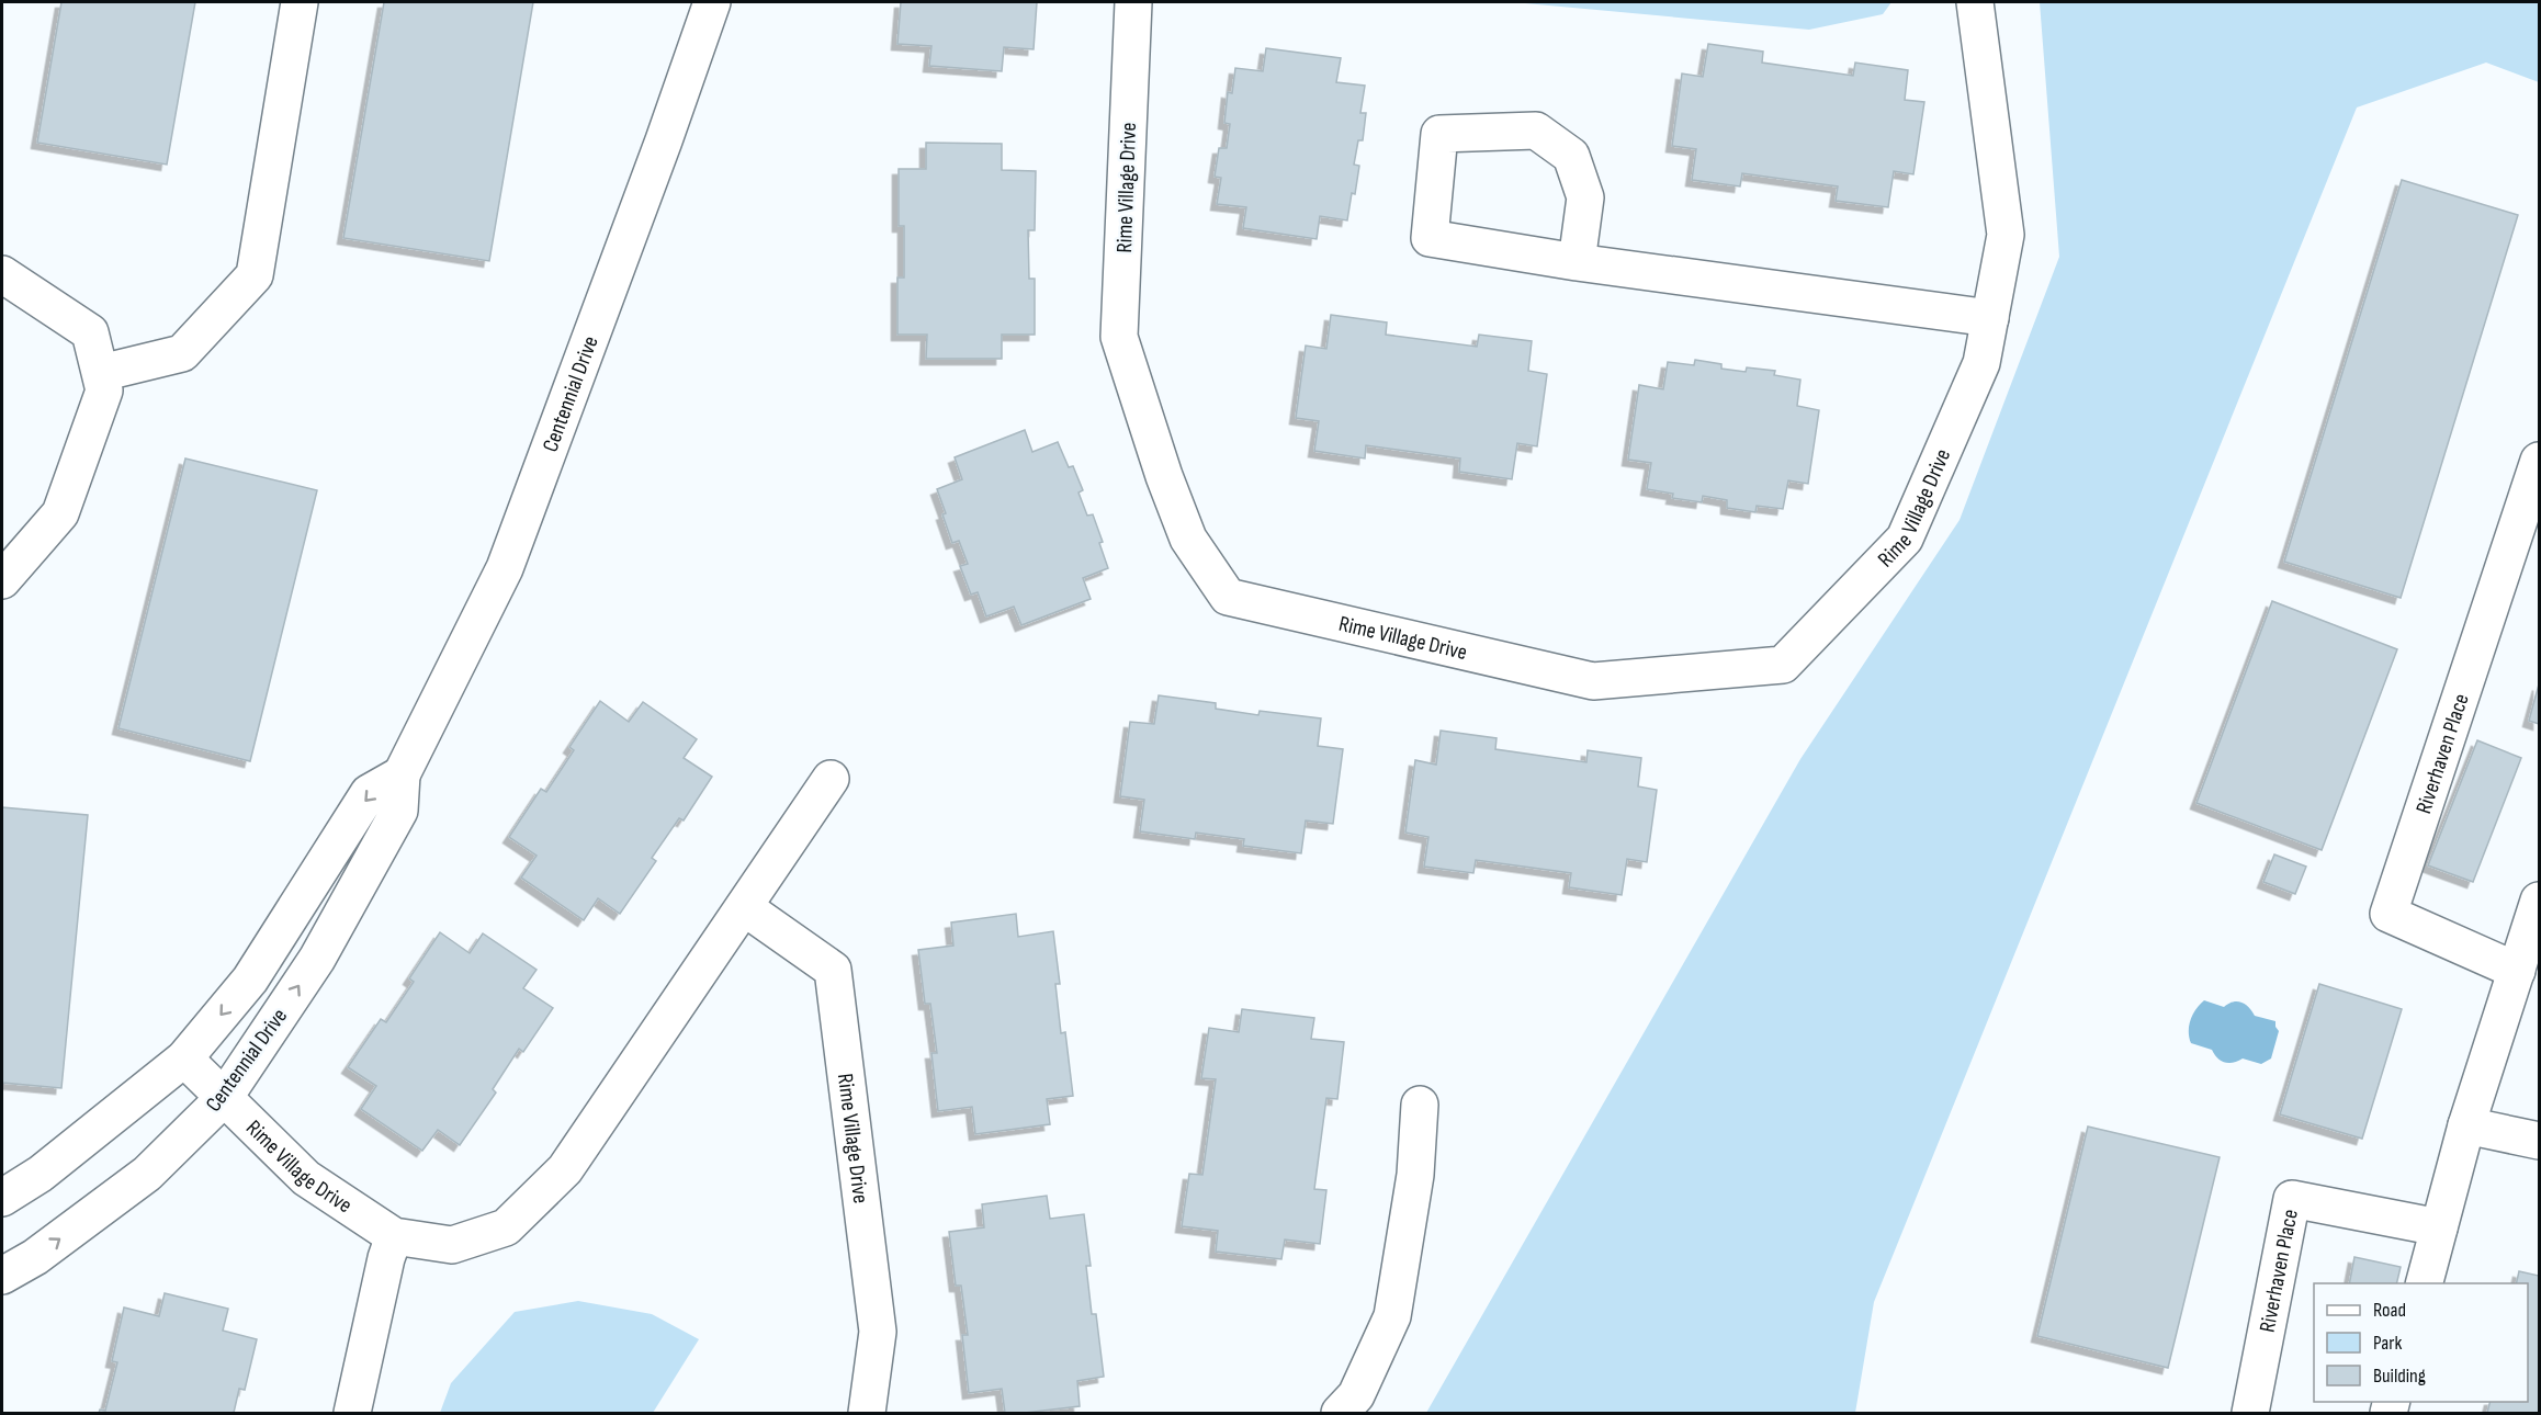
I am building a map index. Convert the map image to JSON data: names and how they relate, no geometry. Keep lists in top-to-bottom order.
{
  "streets": {
    "street": ["Rime Village Drive", "Centennial Drive", "Riverhaven Place"]
  },
  "crossings": [
    ["Rime Village Drive", "Centennial Drive"]
  ],
  "legend": ["Road", "Park", "Building"]
}
